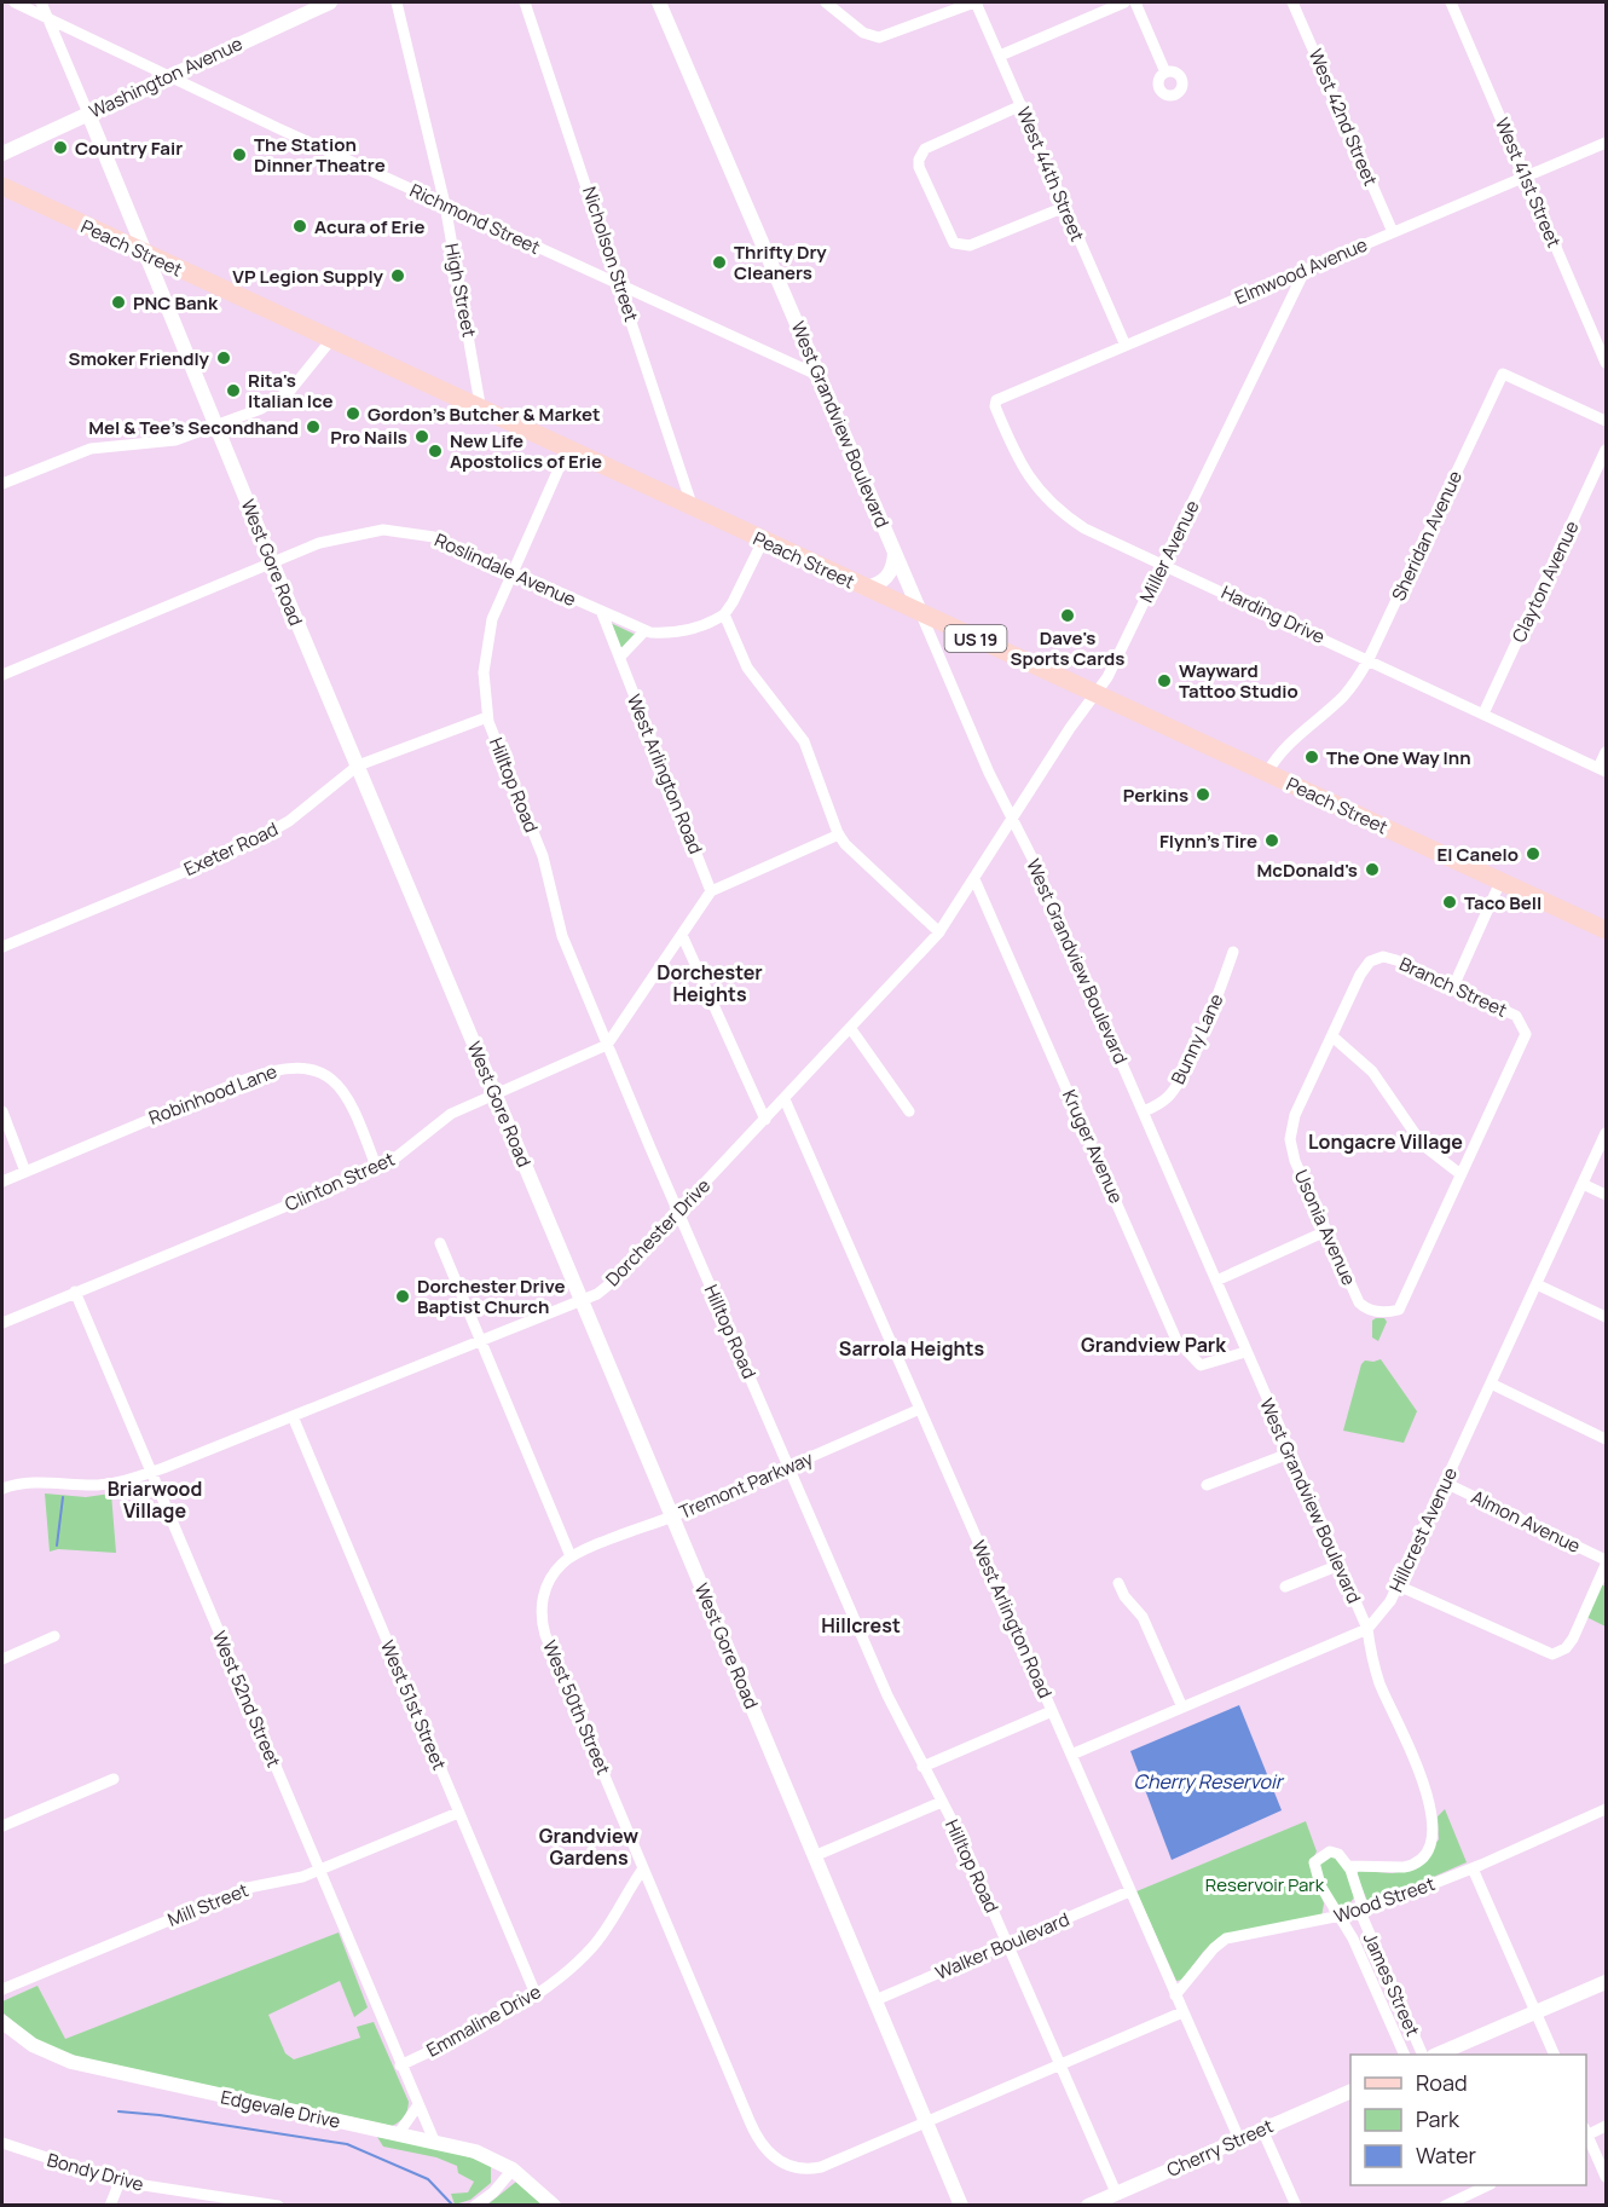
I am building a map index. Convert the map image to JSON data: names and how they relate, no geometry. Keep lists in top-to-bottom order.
{
  "streets": {
    "main road": ["Peach Street", "US 19"],
    "street": [
      "Washington Avenue",
      "West 42nd Street",
      "West 44th Street",
      "West 41st Street",
      "Richmond Street",
      "Nicholson Street",
      "Elmwood Avenue",
      "High Street",
      "West Grandview Boulevard",
      "Sheridan Avenue",
      "Miller Avenue",
      "West Gore Road",
      "Roslindale Avenue",
      "Clayton Avenue",
      "Harding Drive",
      "West Arlington Road",
      "Hilltop Road",
      "Exeter Road",
      "Branch Street",
      "Bunny Lane",
      "Robinhood Lane",
      "Kruger Avenue",
      "Clinton Street",
      "Usonia Avenue",
      "Dorchester Drive",
      "Tremont Parkway",
      "Almon Avenue",
      "Hillcrest Avenue",
      "West 52nd Street",
      "West 51st Street",
      "West 50th Street",
      "Wood Street",
      "Mill Street",
      "Walker Boulevard",
      "James Street",
      "Emmaline Drive",
      "Edgevale Drive",
      "Cherry Street",
      "Bondy Drive"
    ]
  },
  "crossings": [
    ["Washington Avenue", "Richmond Street"],
    ["Washington Avenue", "West Gore Road"],
    ["West 42nd Street", "Elmwood Avenue"],
    ["West 44th Street", "Elmwood Avenue"],
    ["West 41st Street", "Elmwood Avenue"],
    ["Richmond Street", "Nicholson Street"],
    ["Richmond Street", "High Street"],
    ["Richmond Street", "West Grandview Boulevard"],
    ["Richmond Street", "West Gore Road"],
    ["Peach Street", "Nicholson Street"],
    ["Peach Street", "High Street"],
    ["Peach Street", "West Grandview Boulevard"],
    ["Peach Street", "Sheridan Avenue"],
    ["Peach Street", "Miller Avenue"],
    ["Peach Street", "West Gore Road"],
    ["Peach Street", "Hilltop Road"],
    ["Elmwood Avenue", "Miller Avenue"],
    ["Elmwood Avenue", "Harding Drive"],
    ["West Grandview Boulevard", "Miller Avenue"],
    ["West Grandview Boulevard", "Bunny Lane"],
    ["West Grandview Boulevard", "Kruger Avenue"],
    ["West Grandview Boulevard", "Dorchester Drive"],
    ["West Grandview Boulevard", "Hillcrest Avenue"],
    ["West Grandview Boulevard", "James Street"],
    ["Sheridan Avenue", "Harding Drive"],
    ["Miller Avenue", "Harding Drive"],
    ["Miller Avenue", "Dorchester Drive"],
    ["West Gore Road", "Roslindale Avenue"],
    ["West Gore Road", "Exeter Road"],
    ["West Gore Road", "Clinton Street"],
    ["West Gore Road", "Dorchester Drive"],
    ["West Gore Road", "Tremont Parkway"],
    ["West Gore Road", "West 50th Street"],
    ["West Gore Road", "Walker Boulevard"],
    ["Roslindale Avenue", "West Arlington Road"],
    ["Roslindale Avenue", "Hilltop Road"],
    ["Clayton Avenue", "Harding Drive"],
    ["West Arlington Road", "Dorchester Drive"],
    ["West Arlington Road", "Tremont Parkway"],
    ["West Arlington Road", "Hillcrest Avenue"],
    ["West Arlington Road", "Wood Street"],
    ["West Arlington Road", "Walker Boulevard"],
    ["West Arlington Road", "Cherry Street"],
    ["Hilltop Road", "Exeter Road"],
    ["Hilltop Road", "Clinton Street"],
    ["Hilltop Road", "Dorchester Drive"],
    ["Hilltop Road", "Tremont Parkway"],
    ["Hilltop Road", "Walker Boulevard"],
    ["Hilltop Road", "Cherry Street"],
    ["Branch Street", "Usonia Avenue"],
    ["Robinhood Lane", "Clinton Street"],
    ["Kruger Avenue", "Dorchester Drive"],
    ["Clinton Street", "West 52nd Street"],
    ["Dorchester Drive", "West 52nd Street"],
    ["Dorchester Drive", "West 51st Street"],
    ["Tremont Parkway", "West 50th Street"],
    ["Almon Avenue", "Hillcrest Avenue"],
    ["West 52nd Street", "Mill Street"],
    ["West 52nd Street", "Emmaline Drive"],
    ["West 52nd Street", "Edgevale Drive"],
    ["West 51st Street", "Mill Street"],
    ["West 51st Street", "Emmaline Drive"],
    ["West 50th Street", "Emmaline Drive"],
    ["Wood Street", "James Street"]
  ],
  "districts": [
    "Dorchester Heights",
    "Longacre Village",
    "Grandview Park",
    "Sarrola Heights",
    "Briarwood Village",
    "Hillcrest",
    "Grandview Gardens"
  ],
  "water": ["Cherry Reservoir"],
  "parks": ["Reservoir Park"],
  "places": [
    "Country Fair",
    "The Station Dinner Theatre",
    "Acura of Erie",
    "Thrifty Dry Cleaners",
    "VP Legion Supply",
    "PNC Bank",
    "Smoker Friendly",
    "Rita's Italian Ice",
    "Gordon's Butcher & Market",
    "Mel & Tee's Secondhand",
    "Pro Nails",
    "New Life Apostolics of Erie",
    "Dave's Sports Cards",
    "Wayward Tattoo Studio",
    "The One Way Inn",
    "Perkins",
    "Flynn's Tire",
    "El Canelo",
    "McDonald's",
    "Taco Bell",
    "Dorchester Drive Baptist Church"
  ],
  "legend": ["Road", "Park", "Water"]
}
